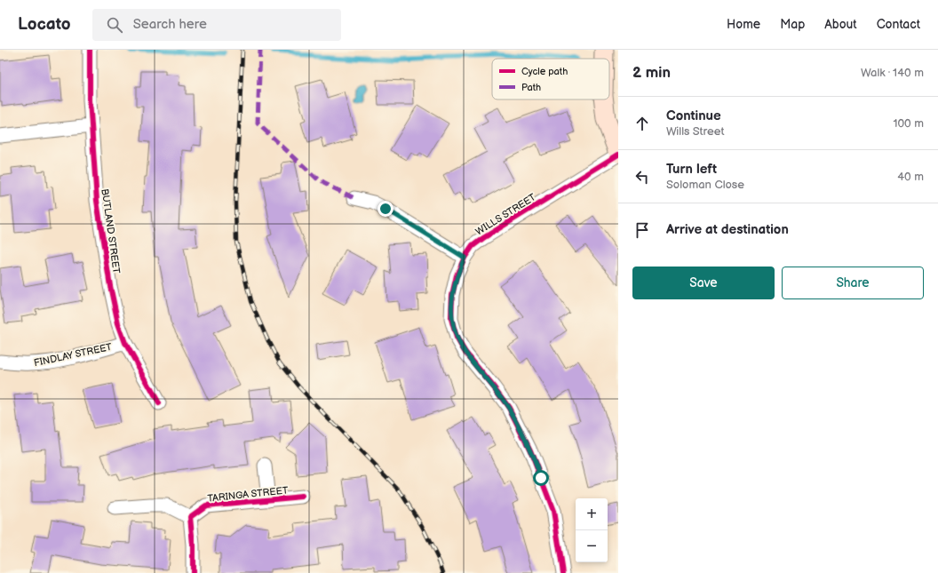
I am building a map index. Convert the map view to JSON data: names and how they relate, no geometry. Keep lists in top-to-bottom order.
{
  "streets": {
    "street": [
      "WILLS STREET",
      "BUTLAND STREET",
      "FINDLAY STREET",
      "TARINGA STREET"
    ]
  },
  "crossings": [
    ["BUTLAND STREET", "FINDLAY STREET"]
  ],
  "legend": ["Cycle path", "Path"],
  "page": {
    "header": "Locato",
    "search": "Search here",
    "nav": [
      "Home",
      "Map",
      "About",
      "Contact"
    ],
    "heading": ["2 min", "Walk · 140 m"],
    "list": [
      ["Continue", "Wills Street", "100 m"],
      ["Turn left", "Soloman Close", "40 m"],
      "Arrive at destination"
    ],
    "buttons": ["Save", "Share"],
    "map_buttons": ["+", "−"]
  }
}
